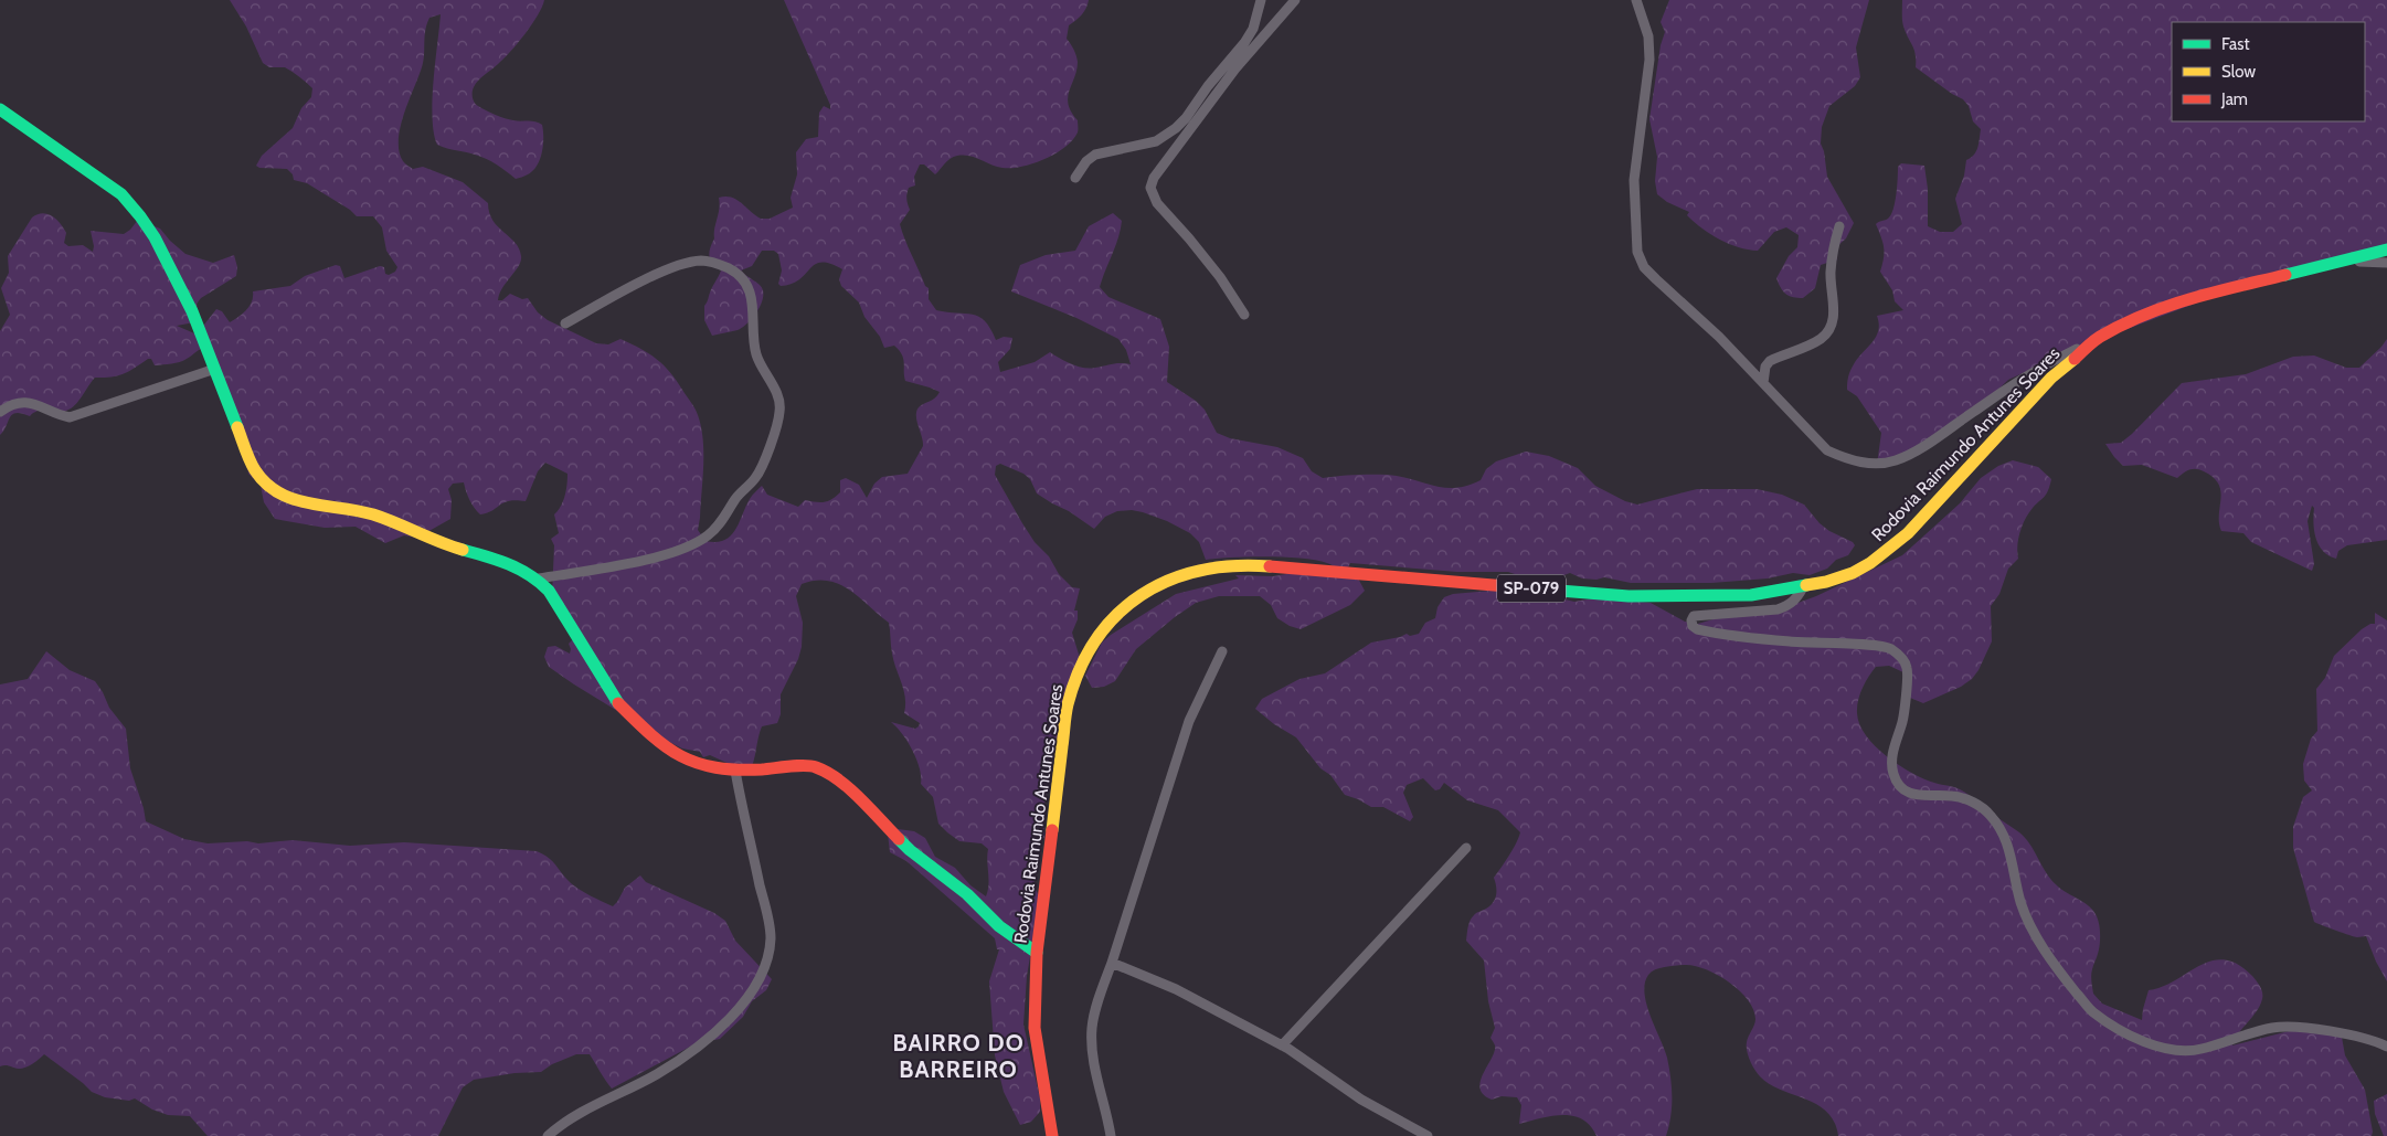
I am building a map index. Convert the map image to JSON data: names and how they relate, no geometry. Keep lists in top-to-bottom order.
{
  "streets": {
    "main road": ["Rodovia Raimundo Antunes Soares", "SP-079"]
  },
  "districts": ["BAIRRO DO BARREIRO"],
  "legend": ["Fast", "Slow", "Jam"]
}
